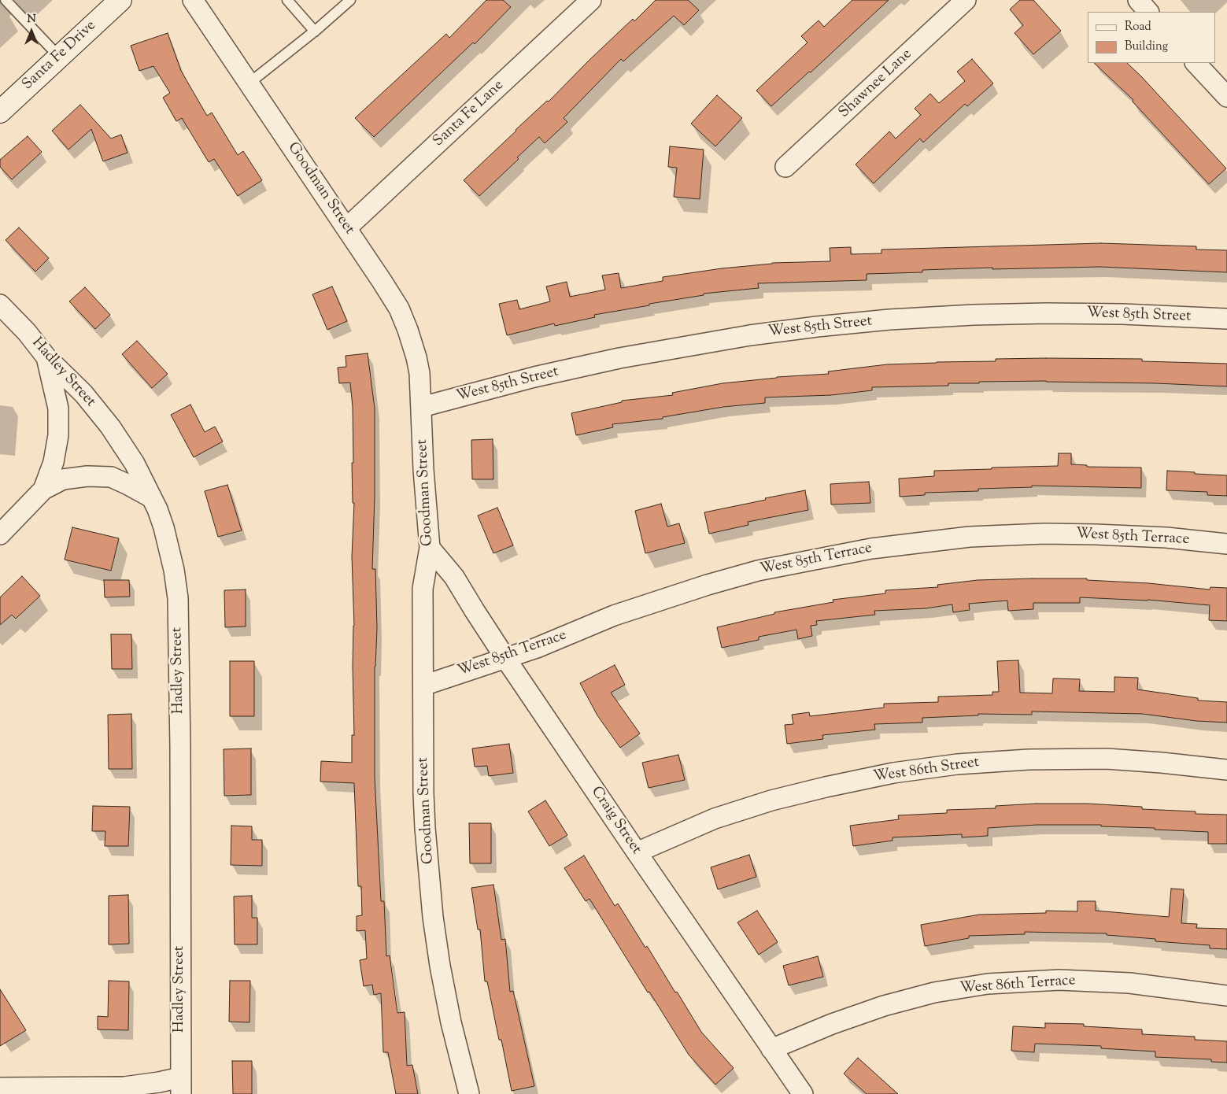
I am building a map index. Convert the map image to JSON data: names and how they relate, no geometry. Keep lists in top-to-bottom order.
{
  "streets": {
    "main road": ["Santa Fe Drive"],
    "street": [
      "Shawnee Lane",
      "Santa Fe Lane",
      "Goodman Street",
      "West 85th Street",
      "Hadley Street",
      "West 85th Terrace",
      "West 86th Street",
      "Craig Street",
      "West 86th Terrace"
    ]
  },
  "crossings": [
    ["Santa Fe Lane", "Goodman Street"],
    ["Goodman Street", "West 85th Street"],
    ["Goodman Street", "West 85th Terrace"],
    ["Goodman Street", "Craig Street"],
    ["West 85th Terrace", "Craig Street"],
    ["West 86th Street", "Craig Street"],
    ["Craig Street", "West 86th Terrace"]
  ],
  "legend": ["Road", "Building"],
  "north": "top"
}
